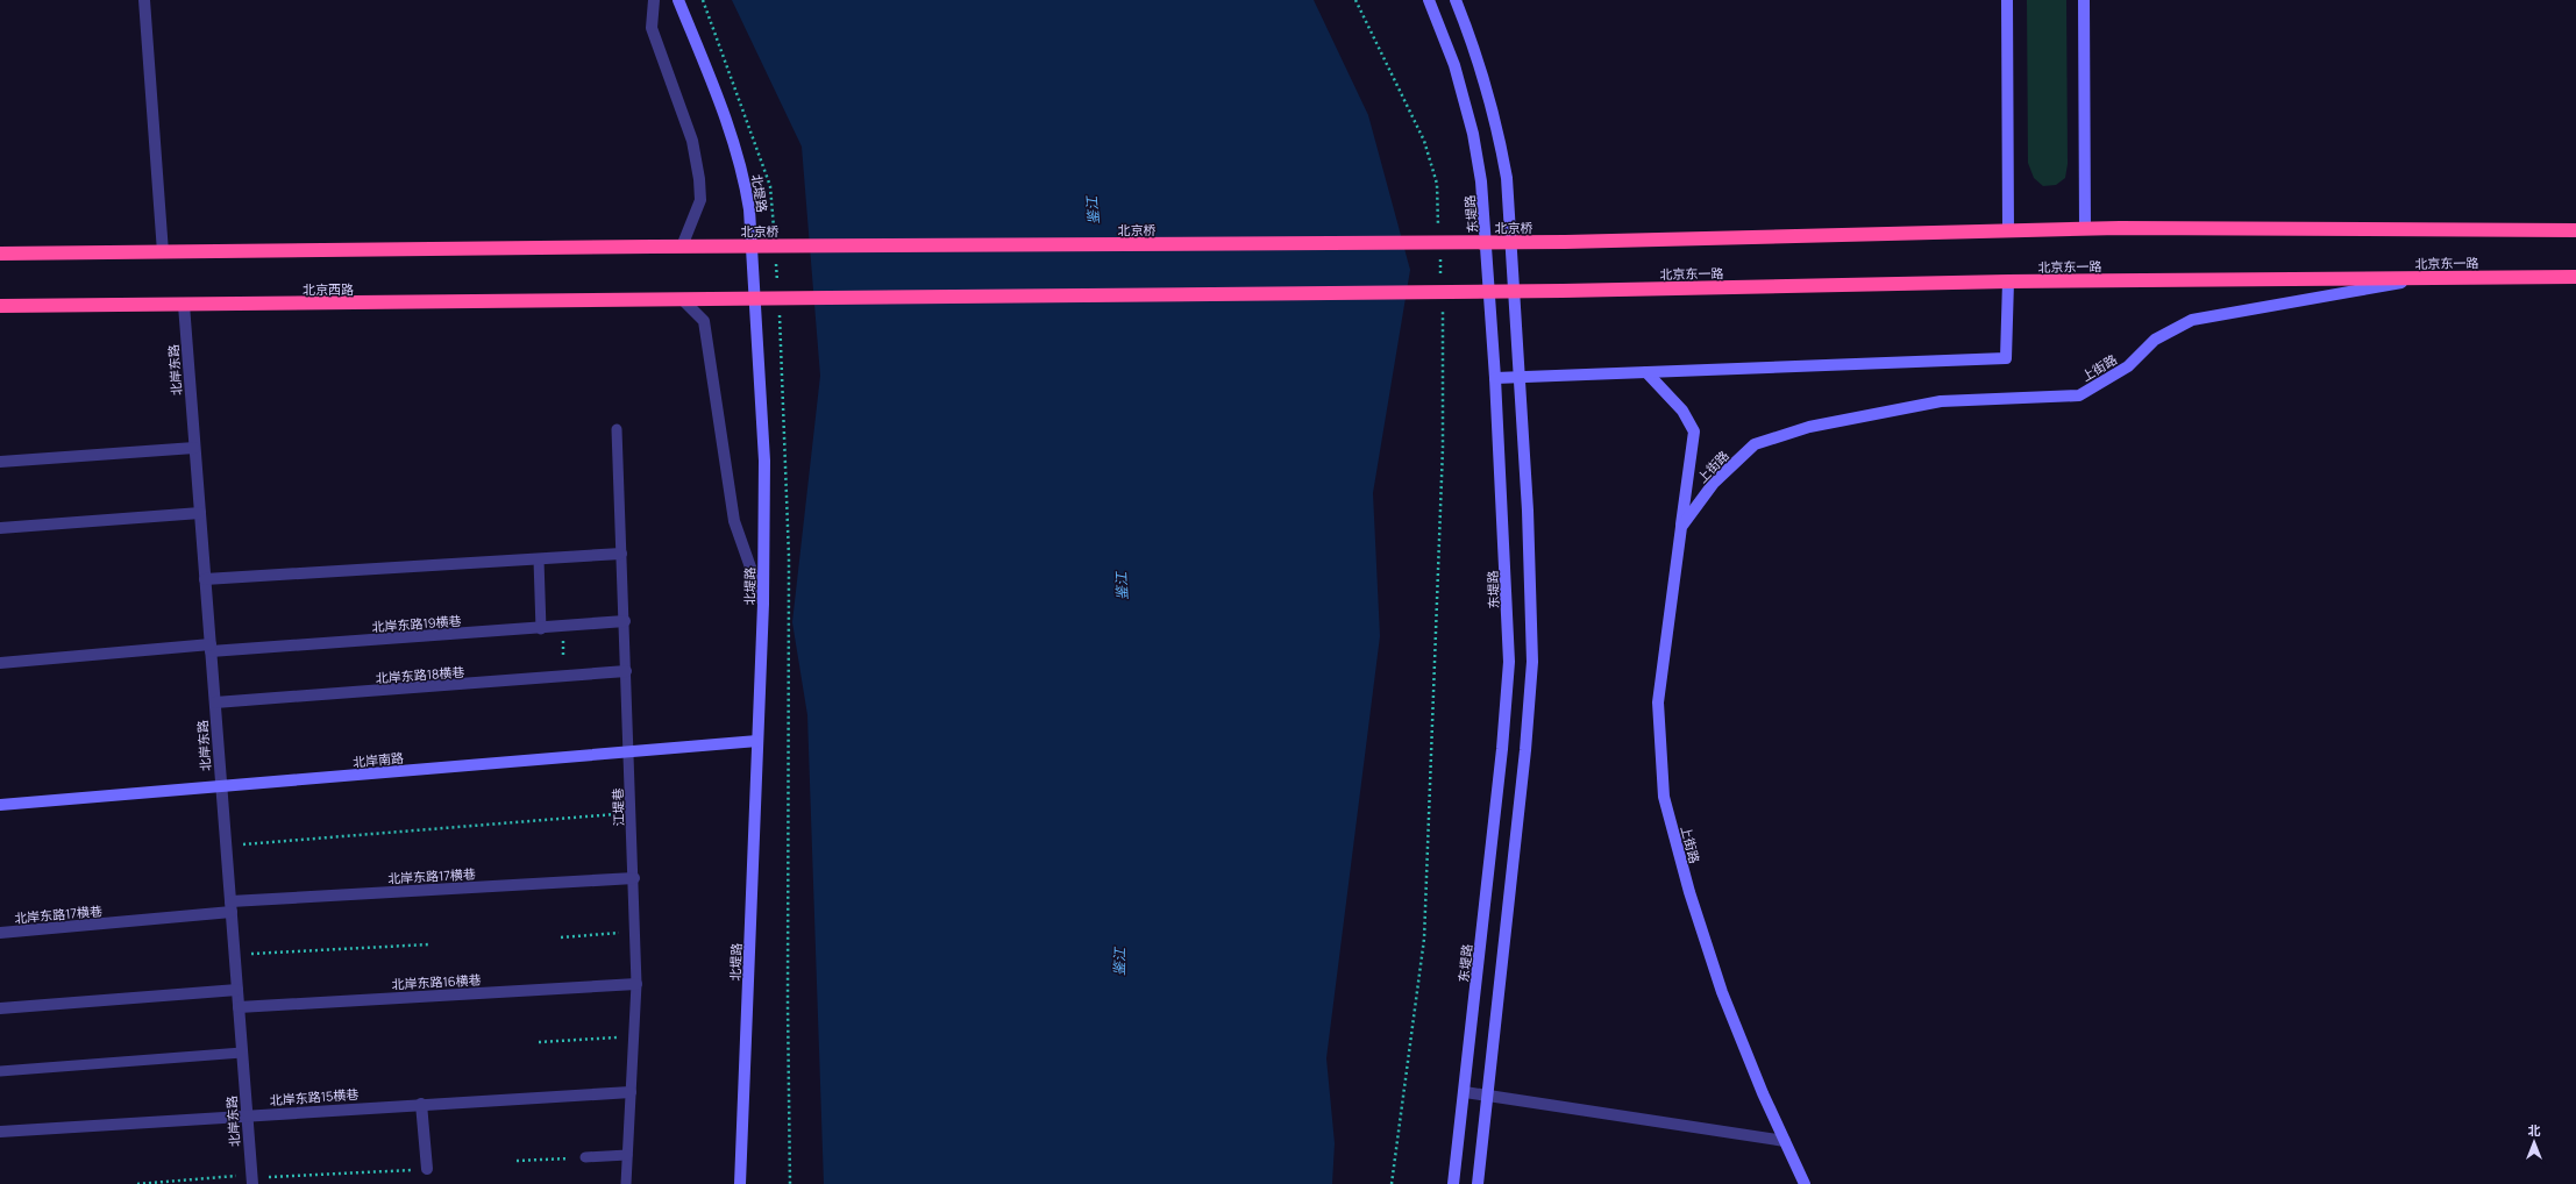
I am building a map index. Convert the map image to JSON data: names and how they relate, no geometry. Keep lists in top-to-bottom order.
{
  "streets": {
    "highway": ["北京桥", "北京东一路", "北京西路"],
    "main road": [
      "北堤路",
      "东堤路",
      "上街路",
      "北岸南路"
    ],
    "street": [
      "北岸东路",
      "北岸东路19横巷",
      "北岸东路18横巷",
      "北岸东路17横巷",
      "北岸东路16横巷",
      "北岸东路15横巷"
    ],
    "lane": ["江堤巷"]
  },
  "crossings": [
    ["北堤路", "北岸南路"],
    ["北京东一路", "北京西路"],
    ["北京东一路", "上街路"],
    ["北京西路", "北岸东路"],
    ["北岸东路", "北岸东路19横巷"],
    ["北岸东路", "北岸东路18横巷"],
    ["北岸东路", "北岸南路"],
    ["北岸东路", "北岸东路17横巷"],
    ["北岸东路", "北岸东路16横巷"],
    ["北岸东路", "北岸东路15横巷"],
    ["北岸东路19横巷", "江堤巷"],
    ["北岸东路18横巷", "江堤巷"],
    ["北岸南路", "江堤巷"],
    ["江堤巷", "北岸东路17横巷"],
    ["江堤巷", "北岸东路16横巷"],
    ["江堤巷", "北岸东路15横巷"]
  ],
  "water": ["鉴江"],
  "north": "top"
}
